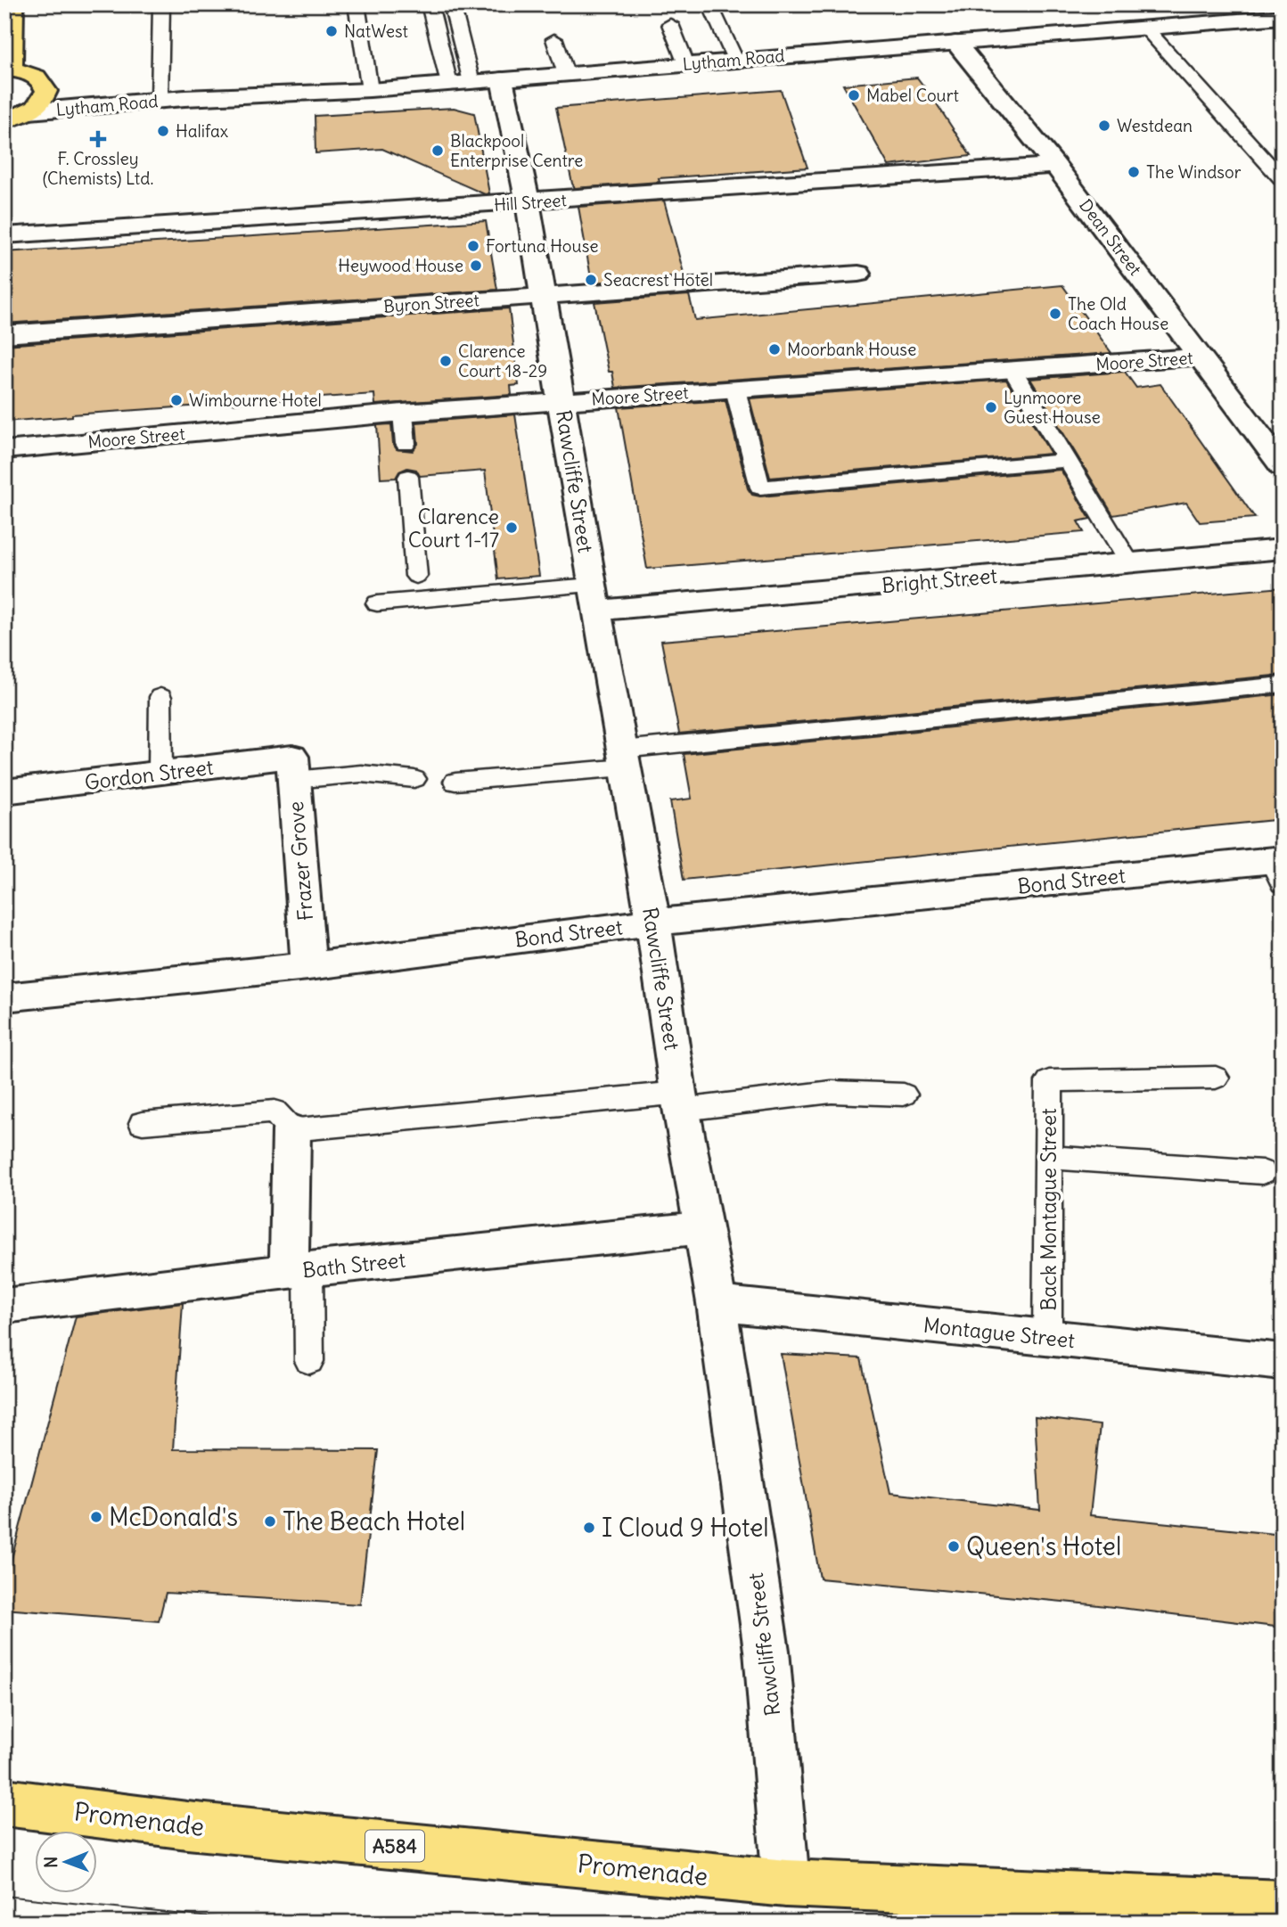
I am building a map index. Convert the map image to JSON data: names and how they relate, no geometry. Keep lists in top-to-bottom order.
{
  "streets": {
    "main road": ["Promenade", "A584"],
    "street": [
      "Lytham Road",
      "Hill Street",
      "Dean Street",
      "Byron Street",
      "Moore Street",
      "Rawcliffe Street",
      "Bright Street",
      "Gordon Street",
      "Frazer Grove",
      "Bond Street",
      "Bath Street",
      "Montague Street"
    ],
    "lane": ["Back Montague Street"]
  },
  "crossings": [
    ["Lytham Road", "Dean Street"],
    ["Lytham Road", "Rawcliffe Street"],
    ["Hill Street", "Dean Street"],
    ["Hill Street", "Rawcliffe Street"],
    ["Dean Street", "Moore Street"],
    ["Byron Street", "Rawcliffe Street"],
    ["Moore Street", "Rawcliffe Street"],
    ["Rawcliffe Street", "Bright Street"],
    ["Rawcliffe Street", "Bond Street"],
    ["Rawcliffe Street", "Bath Street"],
    ["Rawcliffe Street", "Montague Street"],
    ["Rawcliffe Street", "Promenade"],
    ["Gordon Street", "Frazer Grove"],
    ["Frazer Grove", "Bond Street"],
    ["Back Montague Street", "Montague Street"]
  ],
  "places": {
    "other": [
      "NatWest",
      "Mabel Court",
      "Westdean",
      "Halifax",
      "Blackpool Enterprise Centre",
      "The Windsor",
      "Fortuna House",
      "Heywood House",
      "Seacrest Hotel",
      "The Old Coach House",
      "Moorbank House",
      "Clarence Court 18-29",
      "Wimbourne Hotel",
      "Lynmoore Guest House",
      "Clarence Court 1-17",
      "McDonald's",
      "The Beach Hotel",
      "I Cloud 9 Hotel",
      "Queen's Hotel"
    ],
    "health": ["F. Crossley (Chemists) Ltd."]
  },
  "north": "left"
}
